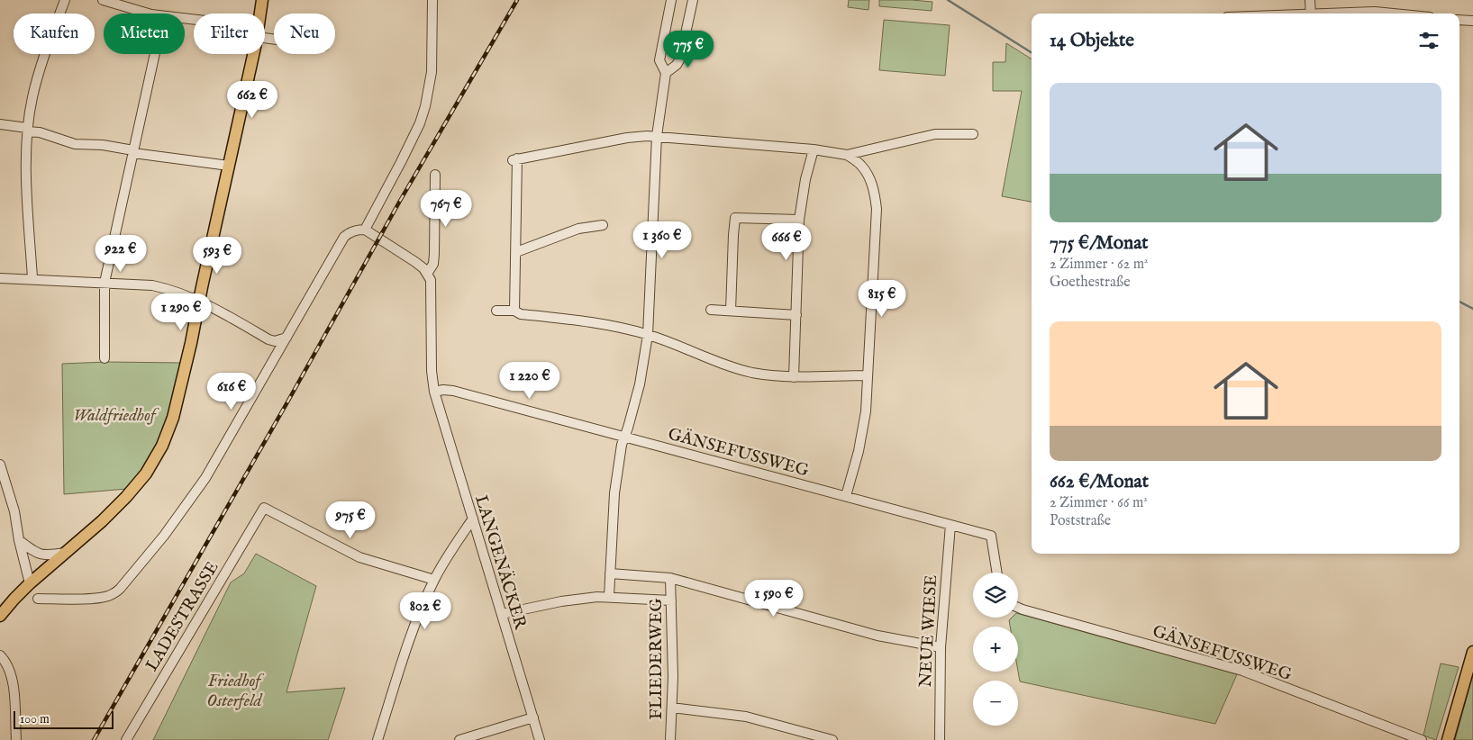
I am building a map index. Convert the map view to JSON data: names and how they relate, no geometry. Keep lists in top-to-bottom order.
{
  "streets": {
    "street": [
      "GÄNSEFUSSWEG",
      "LANGENÄCKER",
      "LADESTRASSE",
      "NEUE WIESE",
      "FLIEDERWEG"
    ]
  },
  "crossings": [
    ["GÄNSEFUSSWEG", "LANGENÄCKER"],
    ["GÄNSEFUSSWEG", "NEUE WIESE"]
  ],
  "parks": ["Waldfriedhof", "Friedhof Osterfeld"],
  "scale_bar": "100 m",
  "page": {
    "chip": [
      "Kaufen",
      "Mieten",
      "Filter",
      "Neu"
    ],
    "heading": "14 Objekte",
    "price": [
      "775 €",
      "662 €",
      "767 €",
      "1 360 €",
      "666 €",
      "922 €",
      "593 €",
      "815 €",
      "1 290 €",
      "1 220 €",
      "616 €",
      "975 €",
      "1 590 €",
      "802 €"
    ],
    "list": [
      {
        "name": "775 €/Monat",
        "note": "2 Zimmer · 62 m² · Goethestraße"
      },
      {
        "name": "662 €/Monat",
        "note": "2 Zimmer · 66 m² · Poststraße"
      }
    ],
    "map_buttons": ["+", "−"],
    "scale": "100 m"
  }
}
